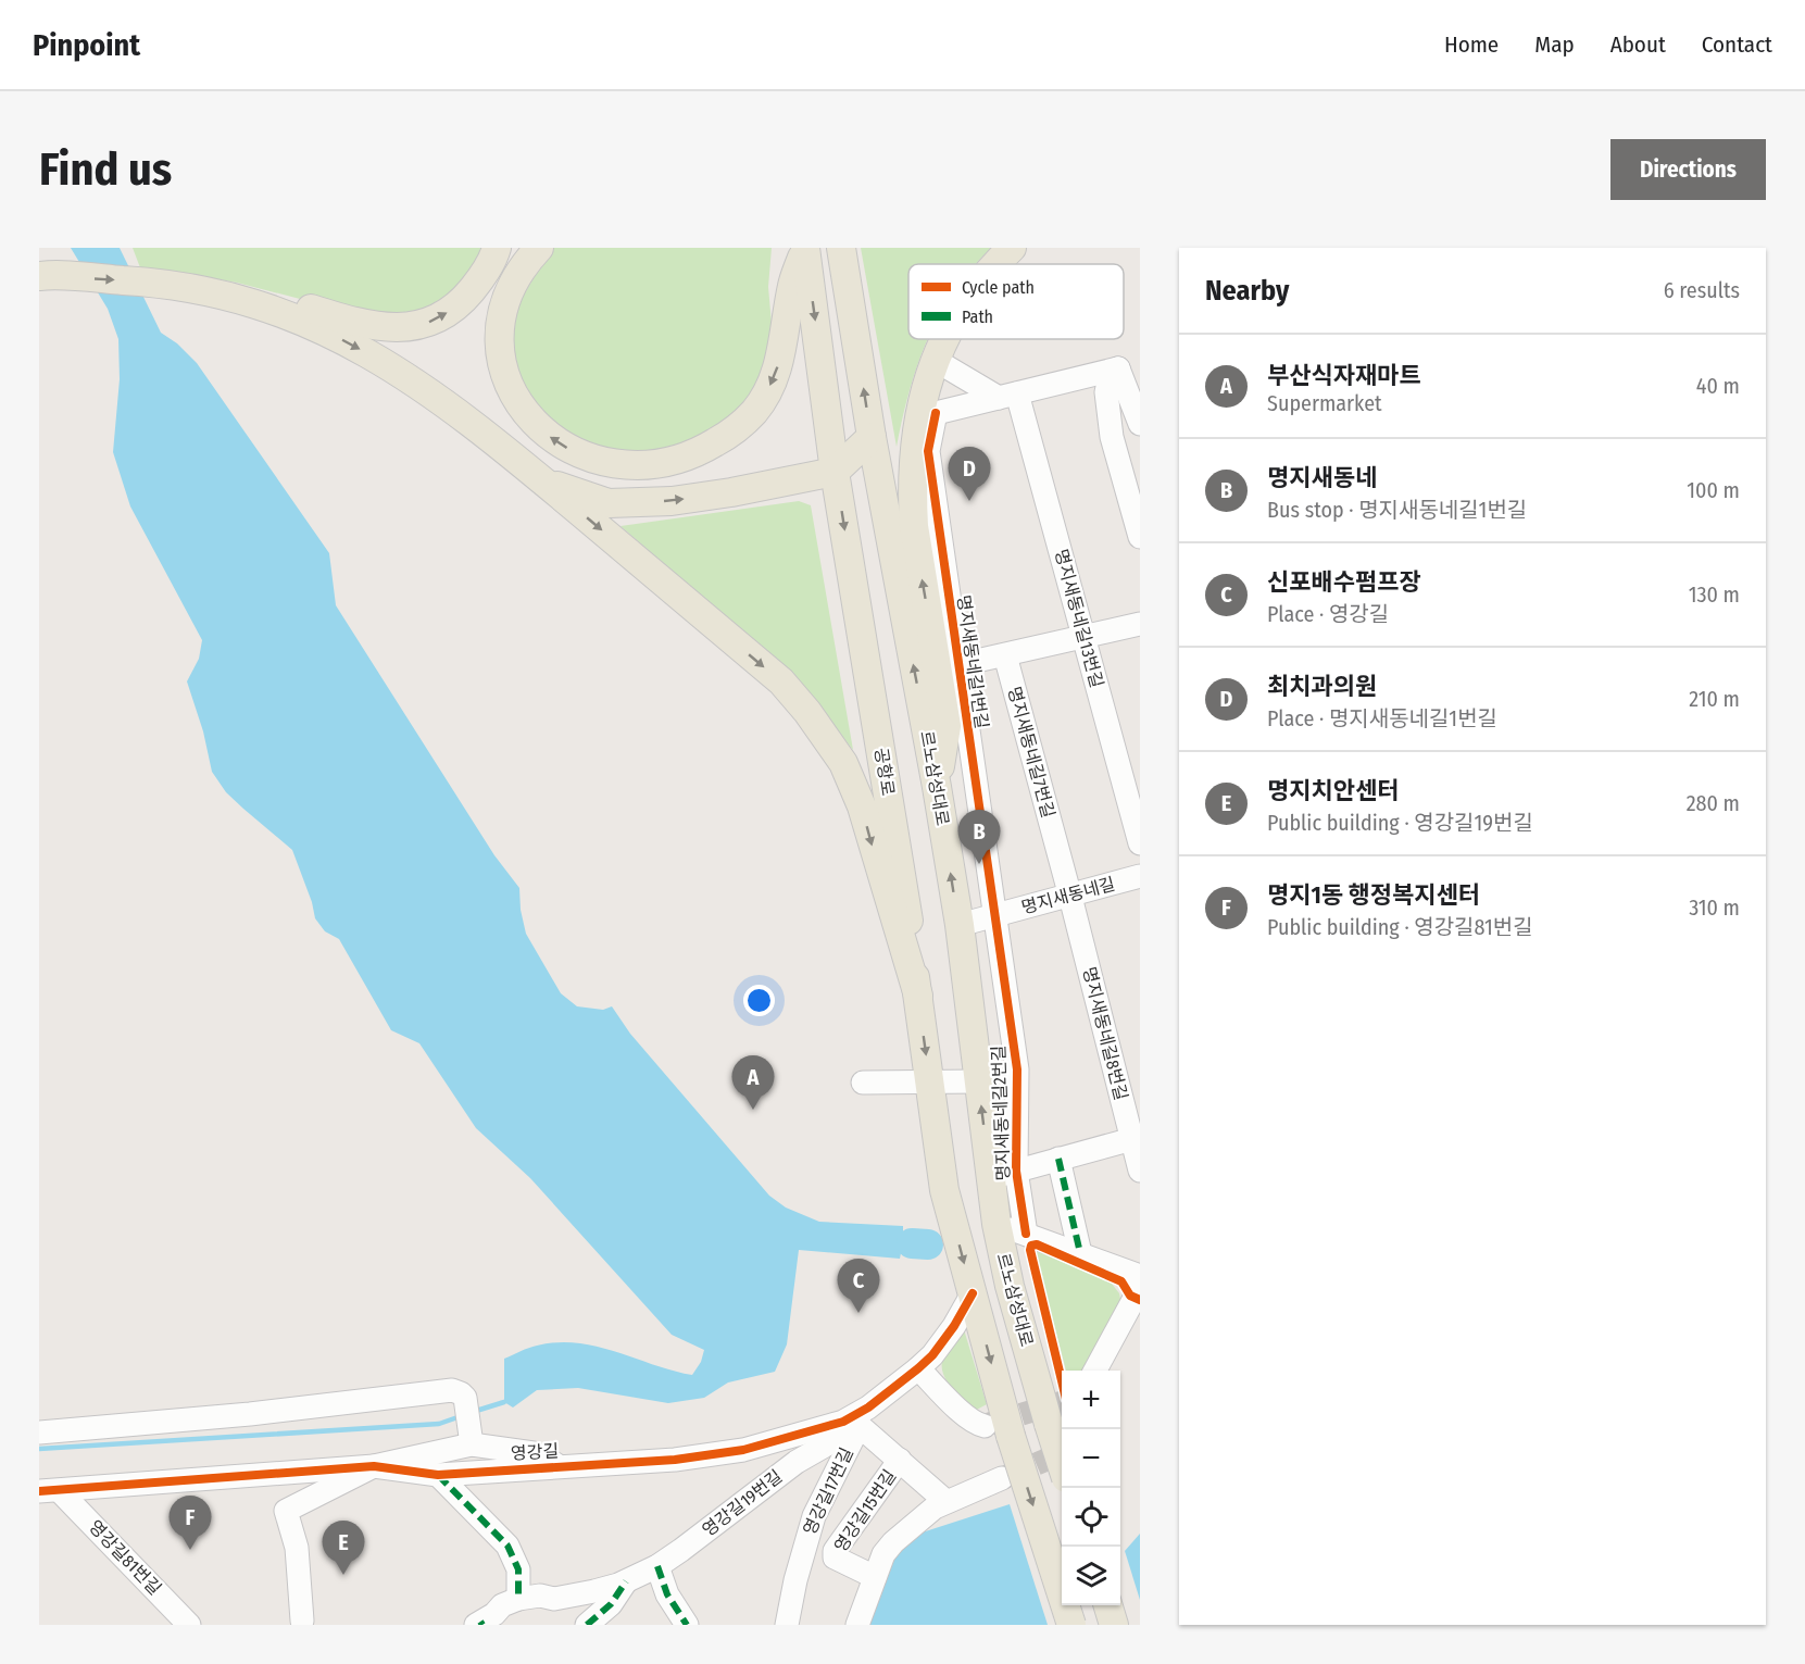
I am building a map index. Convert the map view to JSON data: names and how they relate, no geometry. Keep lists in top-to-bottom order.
{
  "streets": {
    "main road": ["공항로", "르노삼성대로"],
    "street": [
      "명지새동네길13번길",
      "명지새동네길1번길",
      "명지새동네길7번길",
      "명지새동네길",
      "명지새동네길8번길",
      "명지새동네길2번길",
      "영강길",
      "영강길17번길",
      "영강길19번길",
      "영강길15번길",
      "영강길81번길"
    ]
  },
  "crossings": [
    ["명지새동네길1번길", "명지새동네길"],
    ["명지새동네길1번길", "명지새동네길2번길"],
    ["명지새동네길7번길", "명지새동네길"],
    ["명지새동네길7번길", "명지새동네길8번길"],
    ["공항로", "영강길"],
    ["르노삼성대로", "명지새동네길"],
    ["르노삼성대로", "명지새동네길2번길"],
    ["명지새동네길", "명지새동네길8번길"],
    ["명지새동네길", "명지새동네길2번길"],
    ["명지새동네길8번길", "명지새동네길2번길"],
    ["영강길", "영강길17번길"],
    ["영강길", "영강길19번길"],
    ["영강길", "영강길15번길"],
    ["영강길", "영강길81번길"],
    ["영강길17번길", "영강길19번길"],
    ["영강길17번길", "영강길15번길"],
    ["영강길19번길", "영강길15번길"]
  ],
  "legend": ["Cycle path", "Path"],
  "page": {
    "header": "Pinpoint",
    "nav": [
      "Home",
      "Map",
      "About",
      "Contact"
    ],
    "buttons": "Directions",
    "title": "Find us",
    "heading": ["Nearby", "6 results"],
    "list": [
      {
        "mark": "A",
        "name": "부산식자재마트",
        "note": "Supermarket",
        "value": "40 m"
      },
      {
        "mark": "B",
        "name": "명지새동네",
        "note": "Bus stop · 명지새동네길1번길",
        "value": "100 m"
      },
      {
        "mark": "C",
        "name": "신포배수펌프장",
        "note": "Place · 영강길",
        "value": "130 m"
      },
      {
        "mark": "D",
        "name": "최치과의원",
        "note": "Place · 명지새동네길1번길",
        "value": "210 m"
      },
      {
        "mark": "E",
        "name": "명지치안센터",
        "note": "Public building · 영강길19번길",
        "value": "280 m"
      },
      {
        "mark": "F",
        "name": "명지1동 행정복지센터",
        "note": "Public building · 영강길81번길",
        "value": "310 m"
      }
    ],
    "pins": [
      "D",
      "B",
      "A",
      "C",
      "F",
      "E"
    ],
    "map_buttons": ["+", "−"]
  }
}
